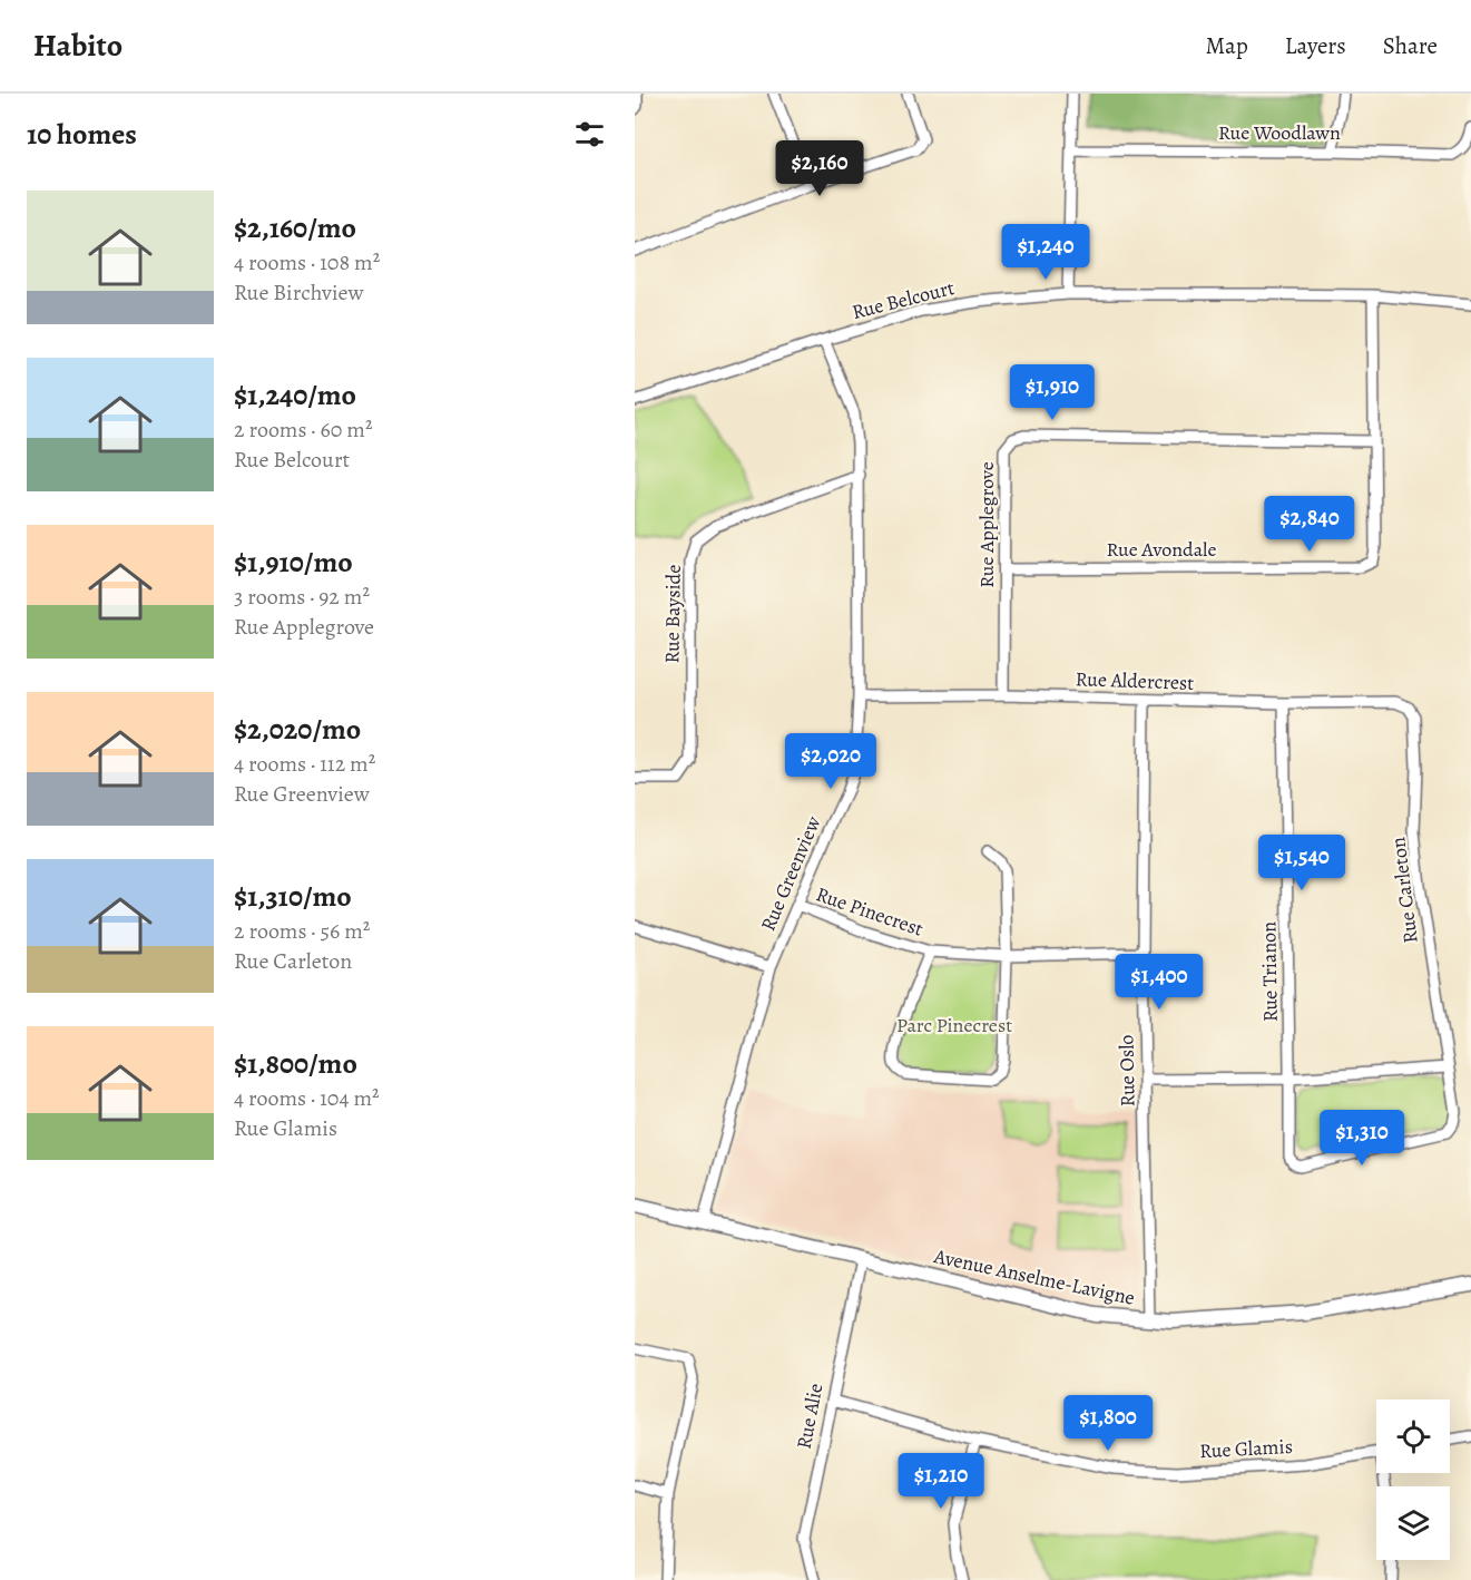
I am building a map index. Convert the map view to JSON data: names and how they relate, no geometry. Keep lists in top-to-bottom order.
{
  "streets": {
    "street": [
      "Rue Woodlawn",
      "Rue Belcourt",
      "Rue Applegrove",
      "Rue Avondale",
      "Rue Bayside",
      "Rue Aldercrest",
      "Rue Greenview",
      "Rue Carleton",
      "Rue Pinecrest",
      "Rue Trianon",
      "Rue Oslo",
      "Avenue Anselme-Lavigne",
      "Rue Alie",
      "Rue Glamis"
    ]
  },
  "crossings": [
    ["Rue Belcourt", "Rue Avondale"],
    ["Rue Belcourt", "Rue Greenview"],
    ["Rue Applegrove", "Rue Avondale"],
    ["Rue Applegrove", "Rue Aldercrest"],
    ["Rue Bayside", "Rue Greenview"],
    ["Rue Aldercrest", "Rue Greenview"],
    ["Rue Aldercrest", "Rue Carleton"],
    ["Rue Aldercrest", "Rue Trianon"],
    ["Rue Aldercrest", "Rue Oslo"],
    ["Rue Greenview", "Rue Pinecrest"],
    ["Rue Greenview", "Avenue Anselme-Lavigne"],
    ["Rue Carleton", "Rue Trianon"],
    ["Rue Pinecrest", "Rue Oslo"],
    ["Rue Oslo", "Avenue Anselme-Lavigne"],
    ["Avenue Anselme-Lavigne", "Rue Alie"],
    ["Rue Alie", "Rue Glamis"]
  ],
  "parks": ["Parc Pinecrest"],
  "page": {
    "header": "Habito",
    "nav": ["Map", "Layers", "Share"],
    "heading": "10 homes",
    "price": [
      "$2,160",
      "$1,240",
      "$1,910",
      "$2,840",
      "$2,020",
      "$1,540",
      "$1,400",
      "$1,310",
      "$1,800",
      "$1,210"
    ],
    "list": [
      {
        "name": "$2,160/mo",
        "note": "4 rooms · 108 m² · Rue Birchview"
      },
      {
        "name": "$1,240/mo",
        "note": "2 rooms · 60 m² · Rue Belcourt"
      },
      {
        "name": "$1,910/mo",
        "note": "3 rooms · 92 m² · Rue Applegrove"
      },
      {
        "name": "$2,020/mo",
        "note": "4 rooms · 112 m² · Rue Greenview"
      },
      {
        "name": "$1,310/mo",
        "note": "2 rooms · 56 m² · Rue Carleton"
      },
      {
        "name": "$1,800/mo",
        "note": "4 rooms · 104 m² · Rue Glamis"
      }
    ]
  }
}
